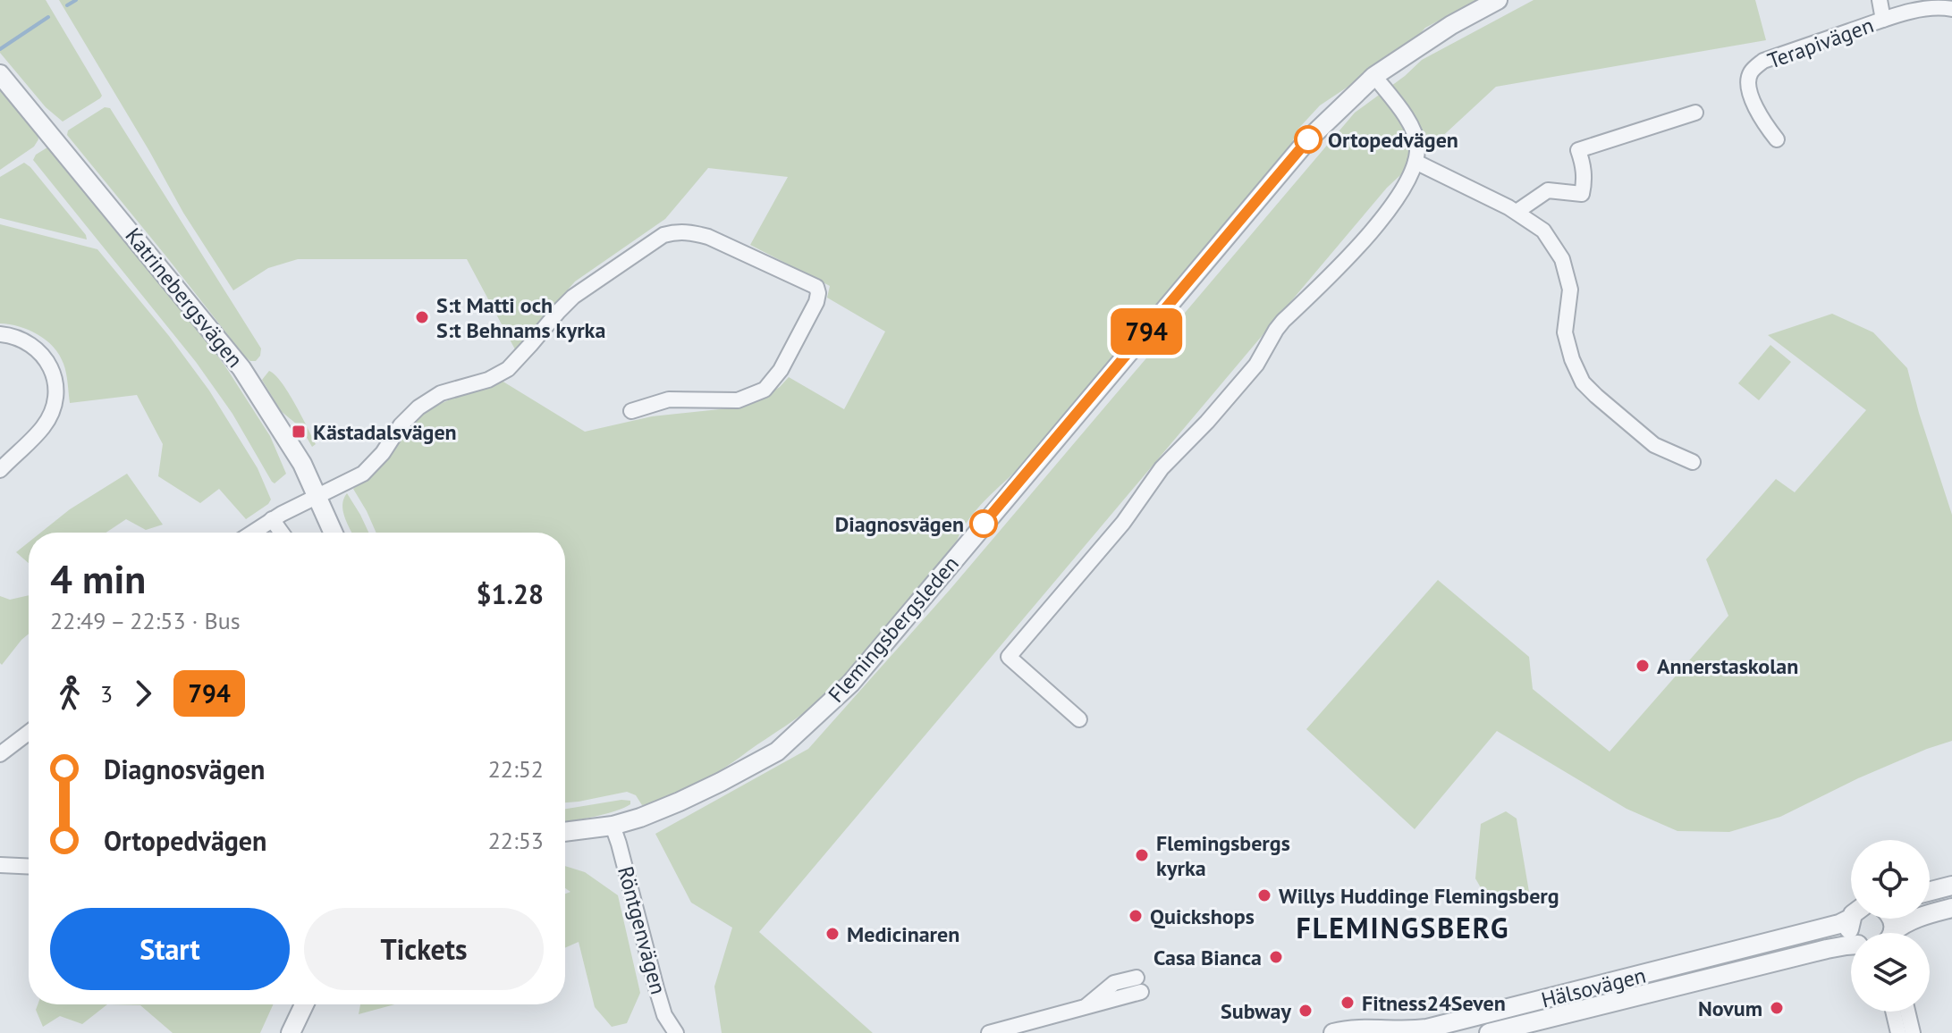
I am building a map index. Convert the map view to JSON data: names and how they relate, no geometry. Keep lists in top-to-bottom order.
{
  "streets": {
    "street": [
      "Terapivägen",
      "Katrinebergsvägen",
      "Flemingsbergsleden",
      "Röntgenvägen",
      "Hälsovägen"
    ]
  },
  "crossings": [
    ["Flemingsbergsleden", "Röntgenvägen"]
  ],
  "districts": ["FLEMINGSBERG"],
  "places": {
    "other": [
      "Ortopedvägen",
      "S:t Matti och S:t Behnams kyrka",
      "Diagnosvägen",
      "Annerstaskolan",
      "Flemingsbergs kyrka",
      "Willys Huddinge Flemingsberg",
      "Quickshops",
      "Medicinaren",
      "Casa Bianca",
      "Fitness24Seven",
      "Novum",
      "Subway"
    ],
    "transit": ["Kästadalsvägen"]
  },
  "lines": ["bus line 794"],
  "page": {
    "on_map": "794",
    "heading": ["4 min", "22:49 – 22:53 · Bus", "$1.28"],
    "legs": ["3", "794"],
    "list": [
      {
        "name": "Diagnosvägen",
        "value": "22:52"
      },
      {
        "name": "Ortopedvägen",
        "value": "22:53"
      }
    ],
    "buttons": ["Start", "Tickets"]
  }
}
